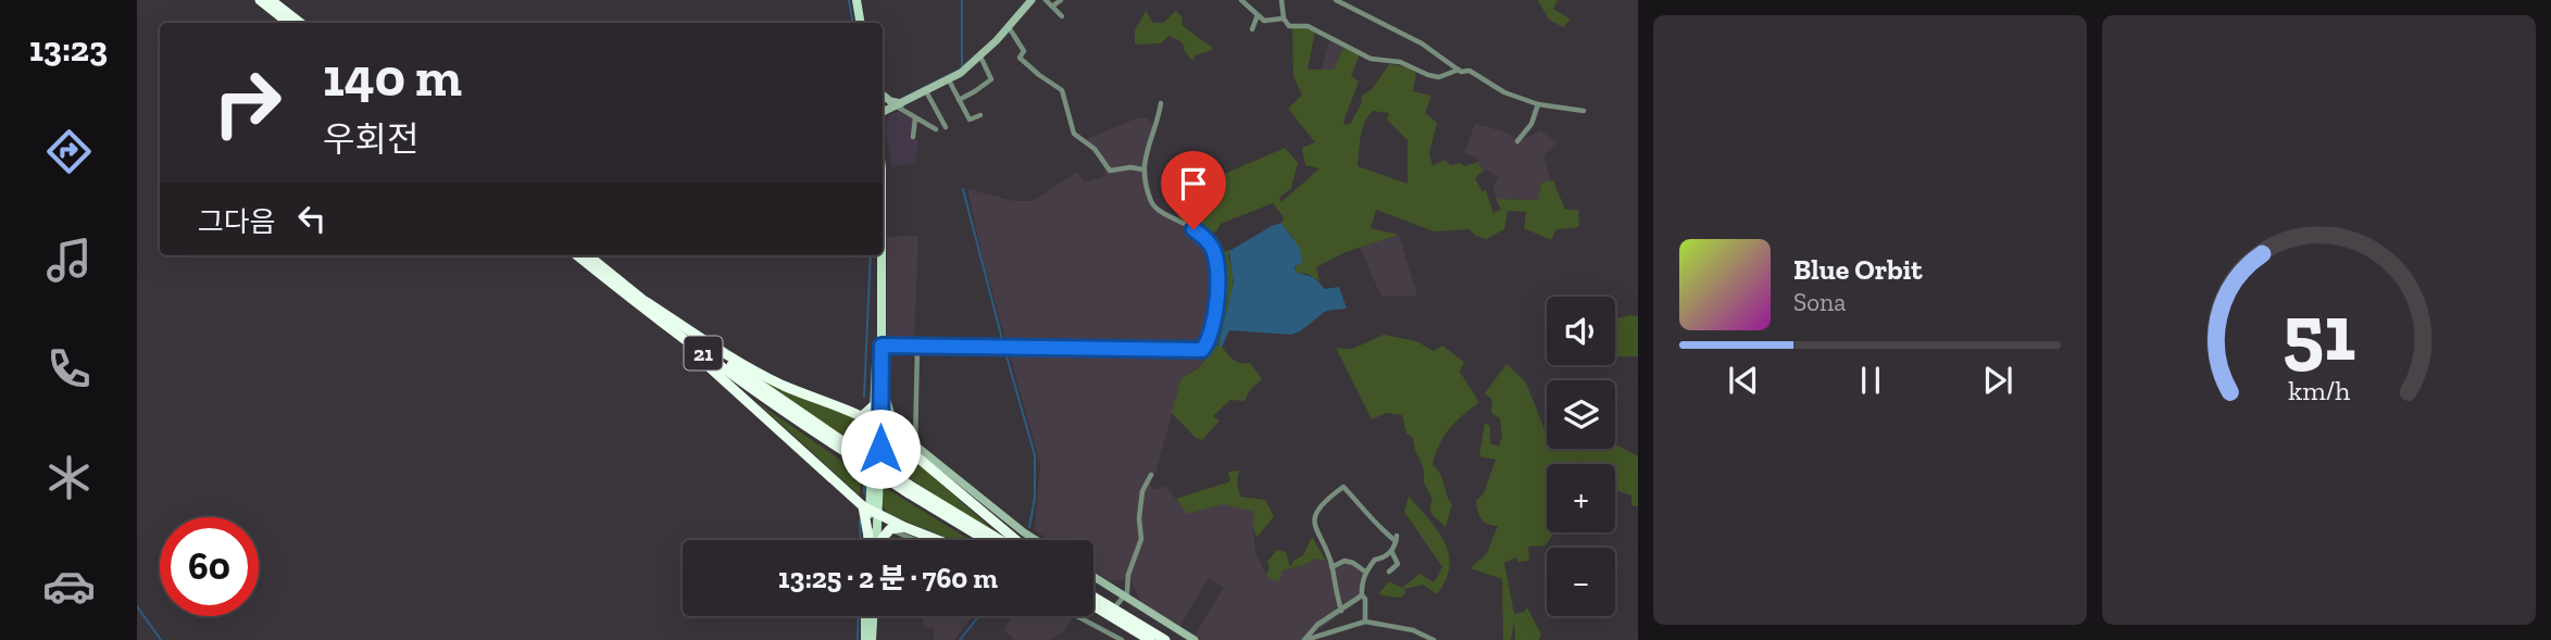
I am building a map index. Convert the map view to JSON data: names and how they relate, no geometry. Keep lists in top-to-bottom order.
{
  "streets": {
    "highway": ["21"]
  },
  "page": {
    "tabs": "13:23",
    "turn": ["140 m", "우회전"],
    "then": "그다음",
    "song": ["Blue Orbit", "Sona"],
    "map_buttons": ["+", "−"],
    "limit": "60",
    "trip": "13:25 · 2 분 · 760 m",
    "gauge": ["51", "km/h"]
  }
}
